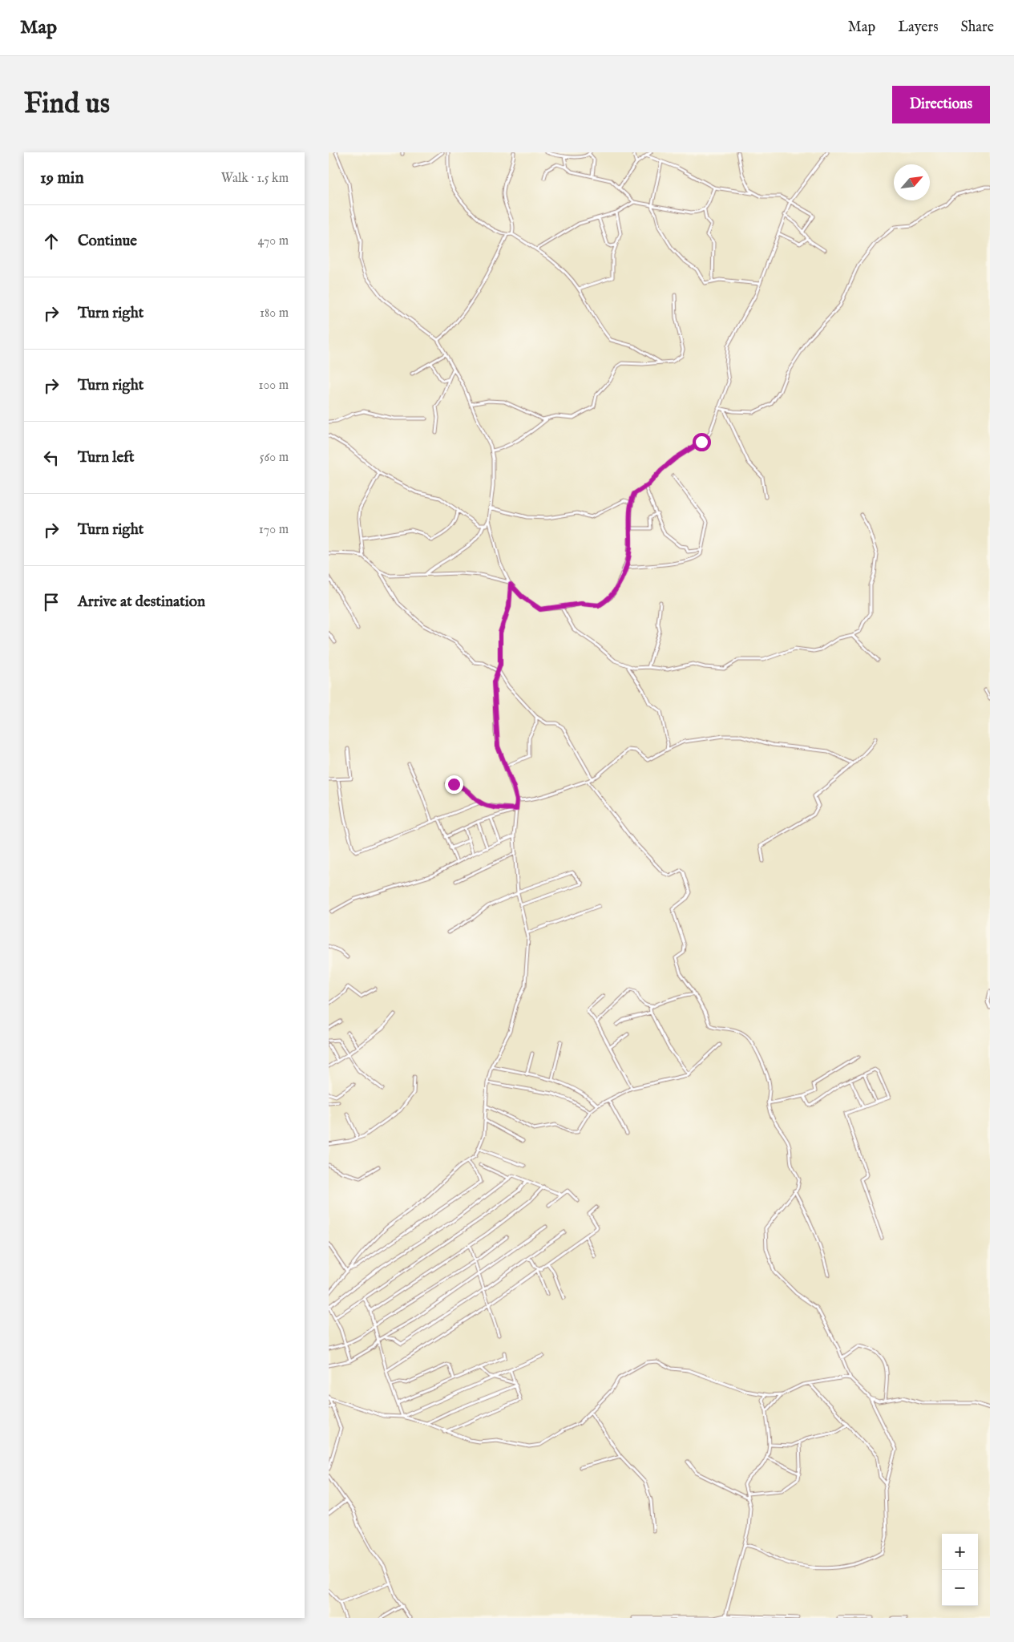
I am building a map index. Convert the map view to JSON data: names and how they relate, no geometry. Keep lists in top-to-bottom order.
{
  "north": "top right",
  "page": {
    "header": "Map",
    "nav": ["Map", "Layers", "Share"],
    "buttons": "Directions",
    "title": "Find us",
    "heading": ["19 min", "Walk · 1.5 km"],
    "list": [
      ["Continue", "470 m"],
      ["Turn right", "180 m"],
      ["Turn right", "100 m"],
      ["Turn left", "560 m"],
      ["Turn right", "170 m"],
      "Arrive at destination"
    ],
    "map_buttons": ["+", "−"]
  }
}
